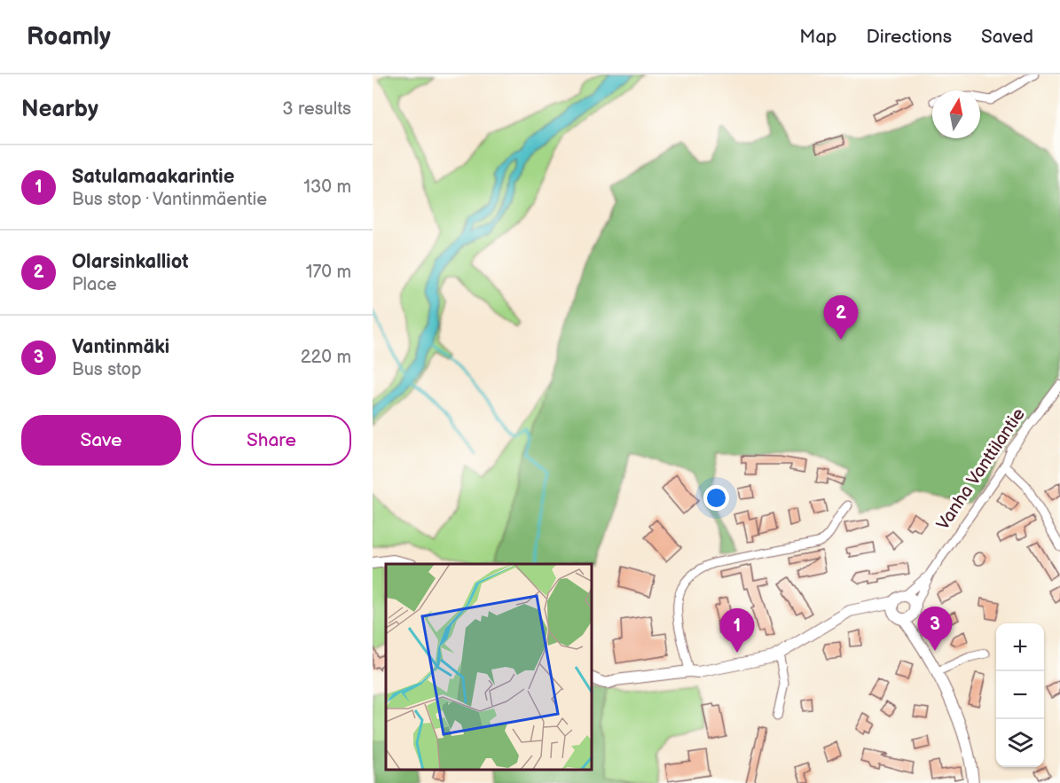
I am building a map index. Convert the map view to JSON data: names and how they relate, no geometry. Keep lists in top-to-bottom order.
{
  "streets": {
    "street": ["Vanha Vanttilantie"]
  },
  "north": "top",
  "page": {
    "header": "Roamly",
    "nav": ["Map", "Directions", "Saved"],
    "heading": ["Nearby", "3 results"],
    "list": [
      {
        "mark": "1",
        "name": "Satulamaakarintie",
        "note": "Bus stop · Vantinmäentie",
        "value": "130 m"
      },
      {
        "mark": "2",
        "name": "Olarsinkalliot",
        "note": "Place",
        "value": "170 m"
      },
      {
        "mark": "3",
        "name": "Vantinmäki",
        "note": "Bus stop",
        "value": "220 m"
      }
    ],
    "pins": ["2", "3", "1"],
    "buttons": ["Save", "Share"],
    "map_buttons": ["+", "−"]
  }
}
